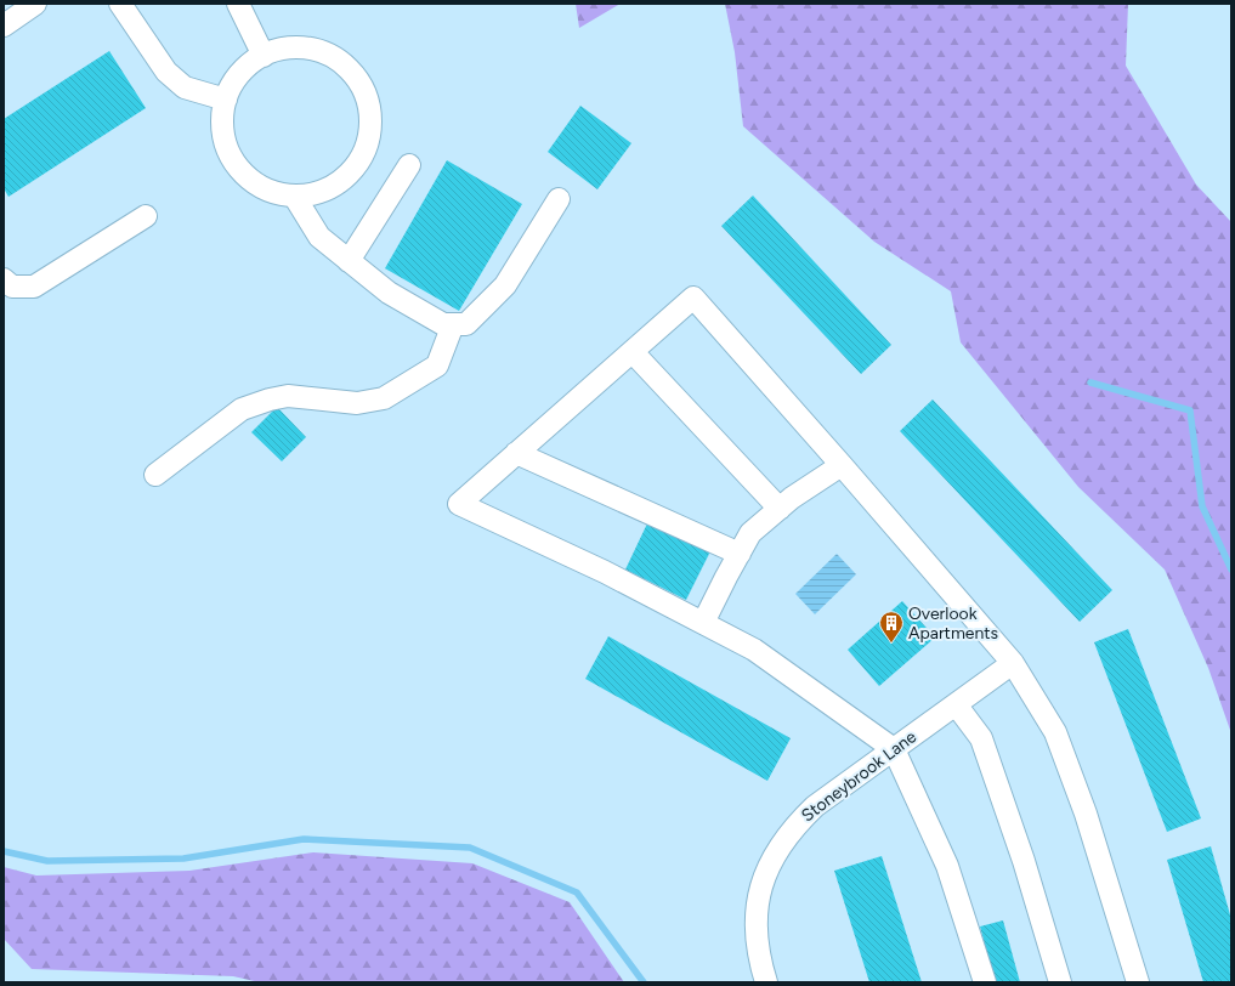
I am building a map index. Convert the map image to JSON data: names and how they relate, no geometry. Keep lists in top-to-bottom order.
{
  "streets": {
    "street": ["Stoneybrook Lane"]
  },
  "places": {
    "building": ["Overlook Apartments"]
  }
}
